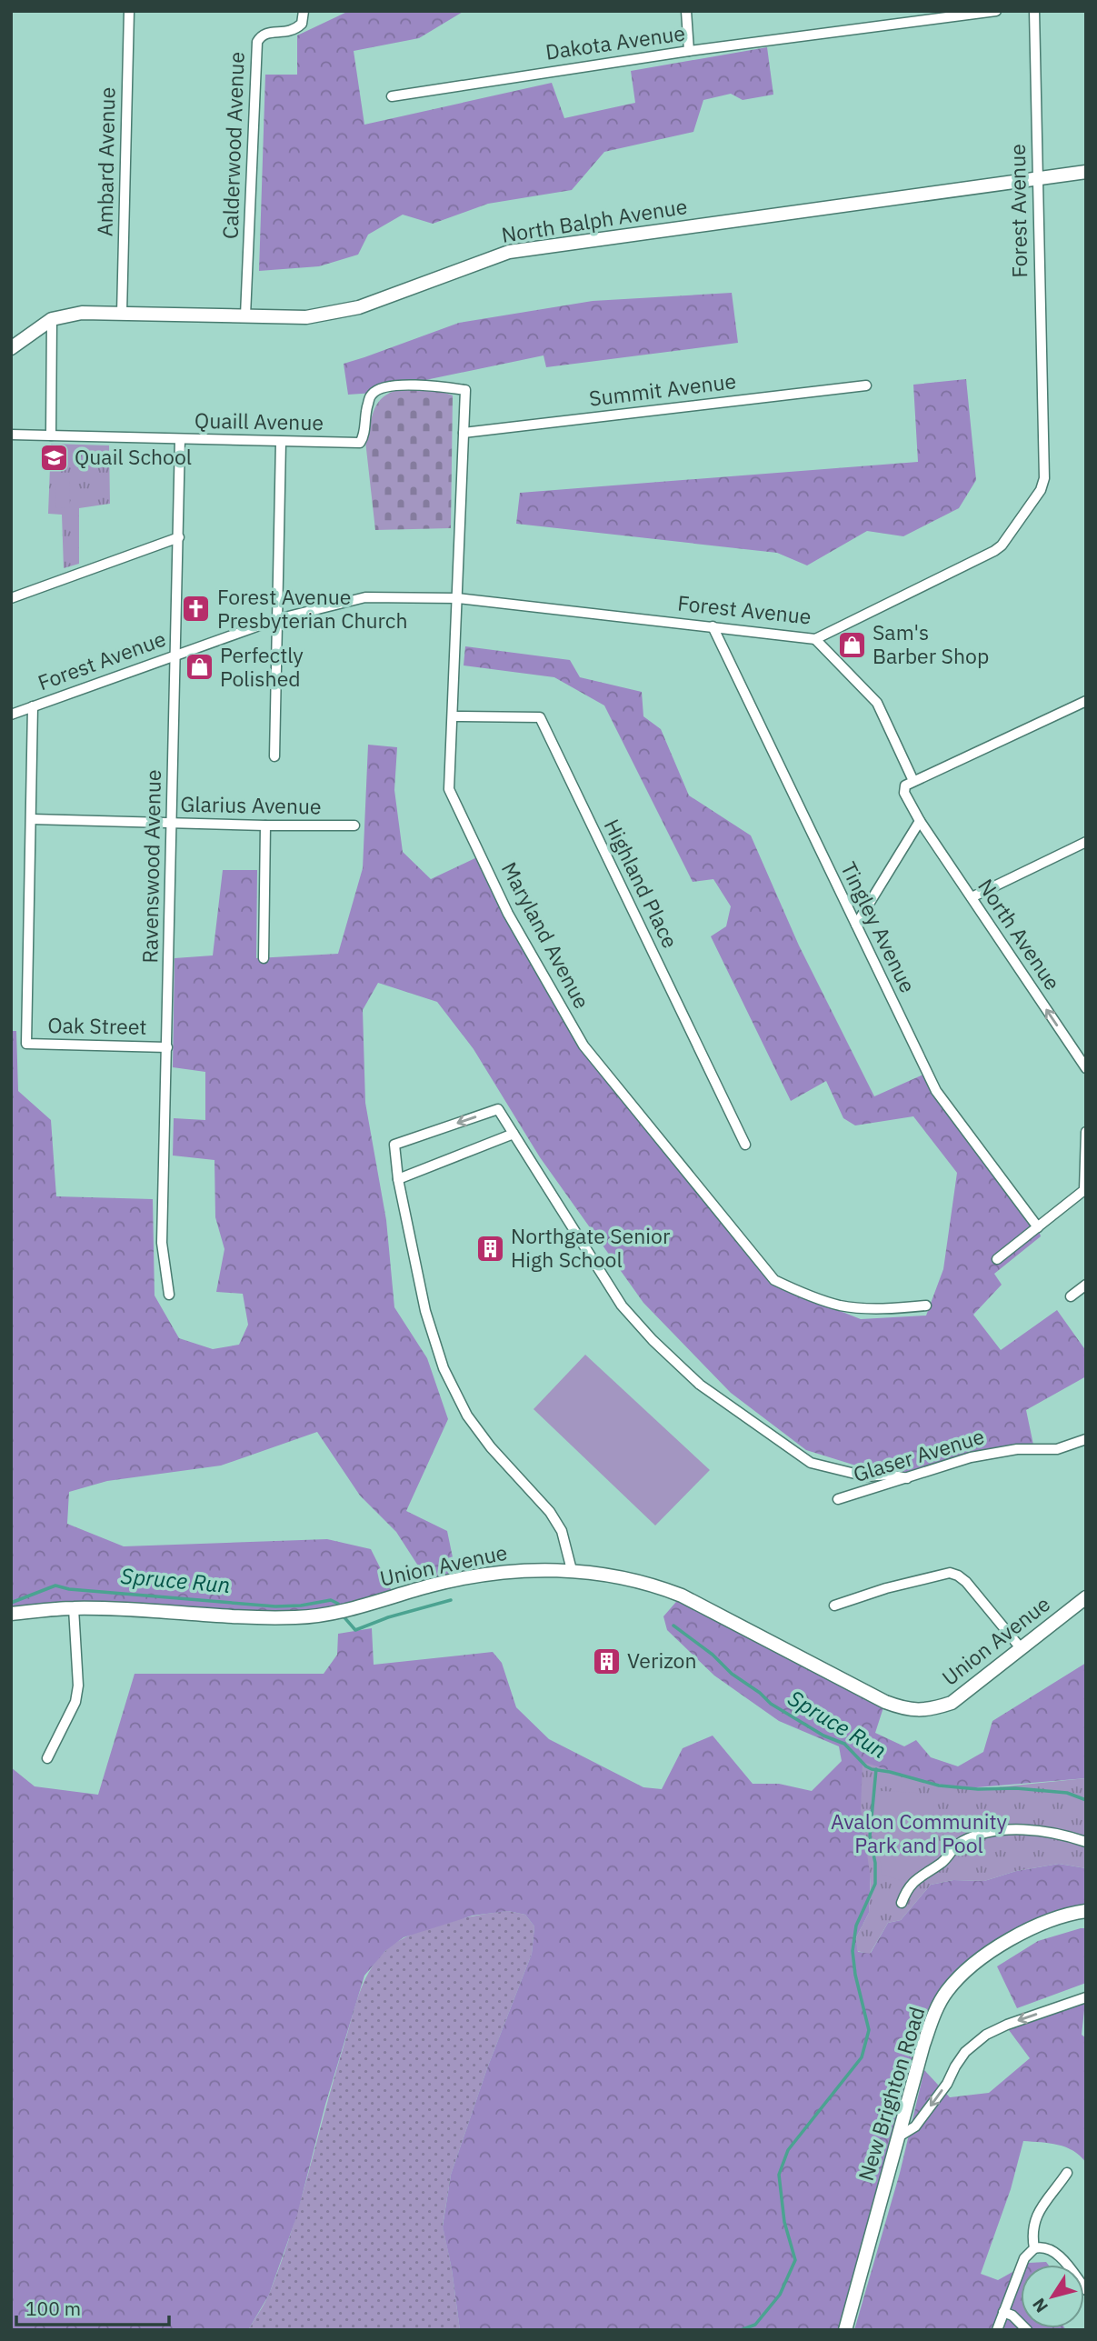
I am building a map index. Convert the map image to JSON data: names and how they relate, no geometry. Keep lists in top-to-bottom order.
{
  "streets": {
    "street": [
      "Dakota Avenue",
      "Calderwood Avenue",
      "Ambard Avenue",
      "Forest Avenue",
      "North Balph Avenue",
      "Summit Avenue",
      "Quaill Avenue",
      "Glarius Avenue",
      "Ravenswood Avenue",
      "Highland Place",
      "Tingley Avenue",
      "North Avenue",
      "Maryland Avenue",
      "Oak Street",
      "Glaser Avenue",
      "Union Avenue",
      "New Brighton Road"
    ]
  },
  "crossings": [
    ["Calderwood Avenue", "North Balph Avenue"],
    ["Ambard Avenue", "North Balph Avenue"],
    ["Forest Avenue", "North Balph Avenue"],
    ["Forest Avenue", "Ravenswood Avenue"],
    ["Forest Avenue", "Tingley Avenue"],
    ["Forest Avenue", "Maryland Avenue"],
    ["Summit Avenue", "Maryland Avenue"],
    ["Quaill Avenue", "Ravenswood Avenue"],
    ["Quaill Avenue", "Maryland Avenue"],
    ["Glarius Avenue", "Ravenswood Avenue"],
    ["Glarius Avenue", "Oak Street"],
    ["Ravenswood Avenue", "Oak Street"],
    ["Highland Place", "Maryland Avenue"]
  ],
  "one_way": ["North Avenue"],
  "water": ["Spruce Run"],
  "parks": ["Avalon Community Park and Pool"],
  "places": {
    "school or university": ["Quail School"],
    "church": ["Forest Avenue Presbyterian Church"],
    "shop": ["Sam's Barber Shop", "Perfectly Polished"],
    "building": ["Northgate Senior High School", "Verizon"]
  },
  "scale_bar": "100 m",
  "north": "bottom left"
}
